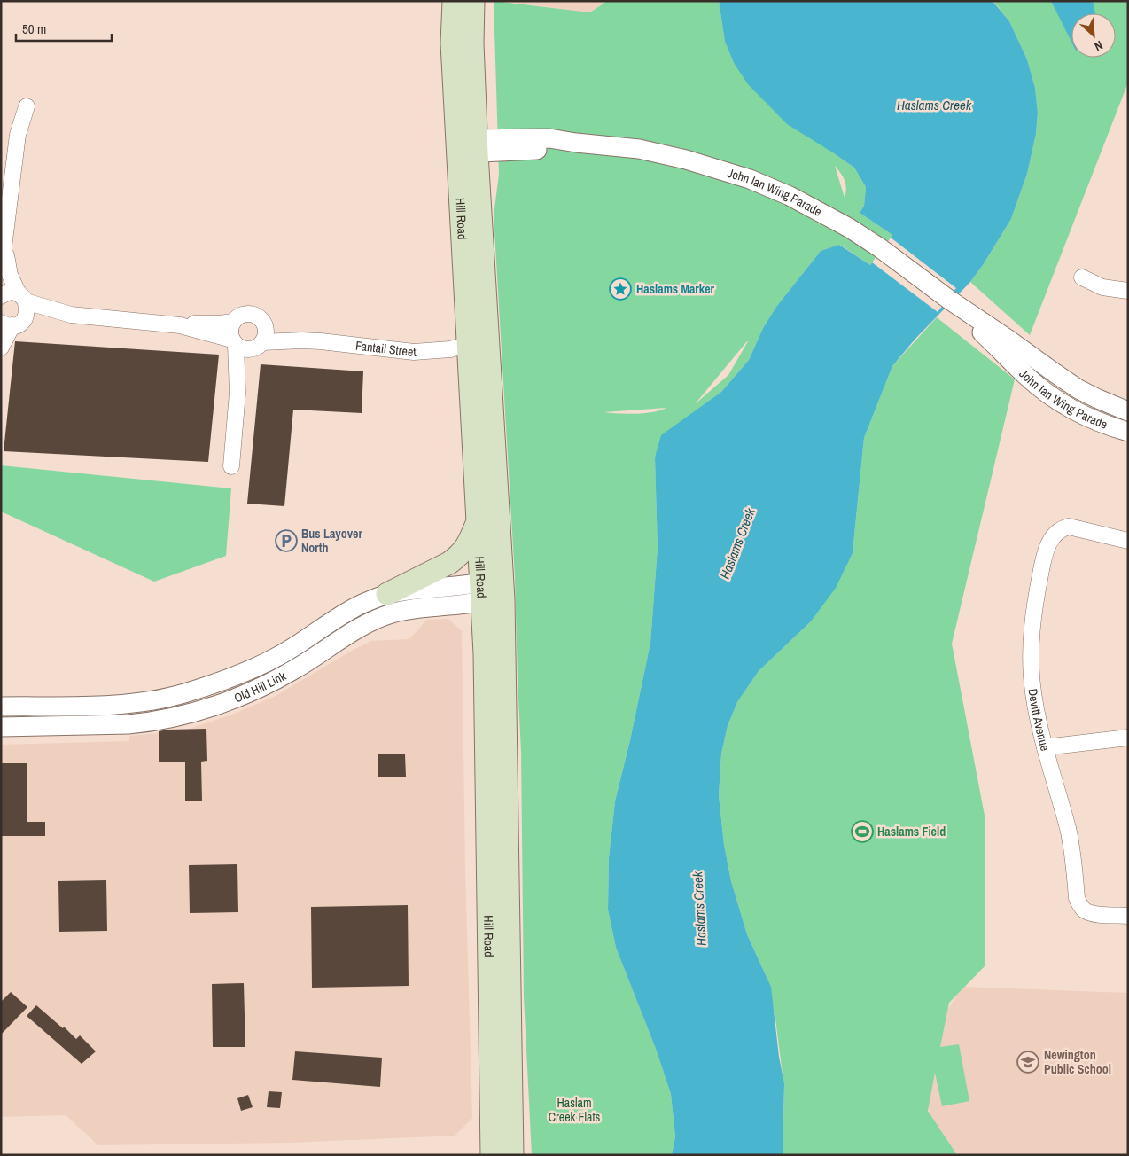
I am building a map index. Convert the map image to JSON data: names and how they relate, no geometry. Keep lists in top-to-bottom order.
{
  "streets": {
    "main road": ["Hill Road"],
    "street": [
      "John Ian Wing Parade",
      "Fantail Street",
      "Old Hill Link",
      "Devitt Avenue"
    ]
  },
  "crossings": [
    ["John Ian Wing Parade", "Hill Road"],
    ["Hill Road", "Fantail Street"],
    ["Hill Road", "Old Hill Link"]
  ],
  "water": ["Haslams Creek"],
  "parks": ["Haslam Creek Flats"],
  "places": {
    "place": ["Haslams Marker"],
    "parking": ["Bus Layover North"],
    "sports": ["Haslams Field"],
    "school or university": ["Newington Public School"]
  },
  "scale_bar": "50 m",
  "north": "bottom right"
}
